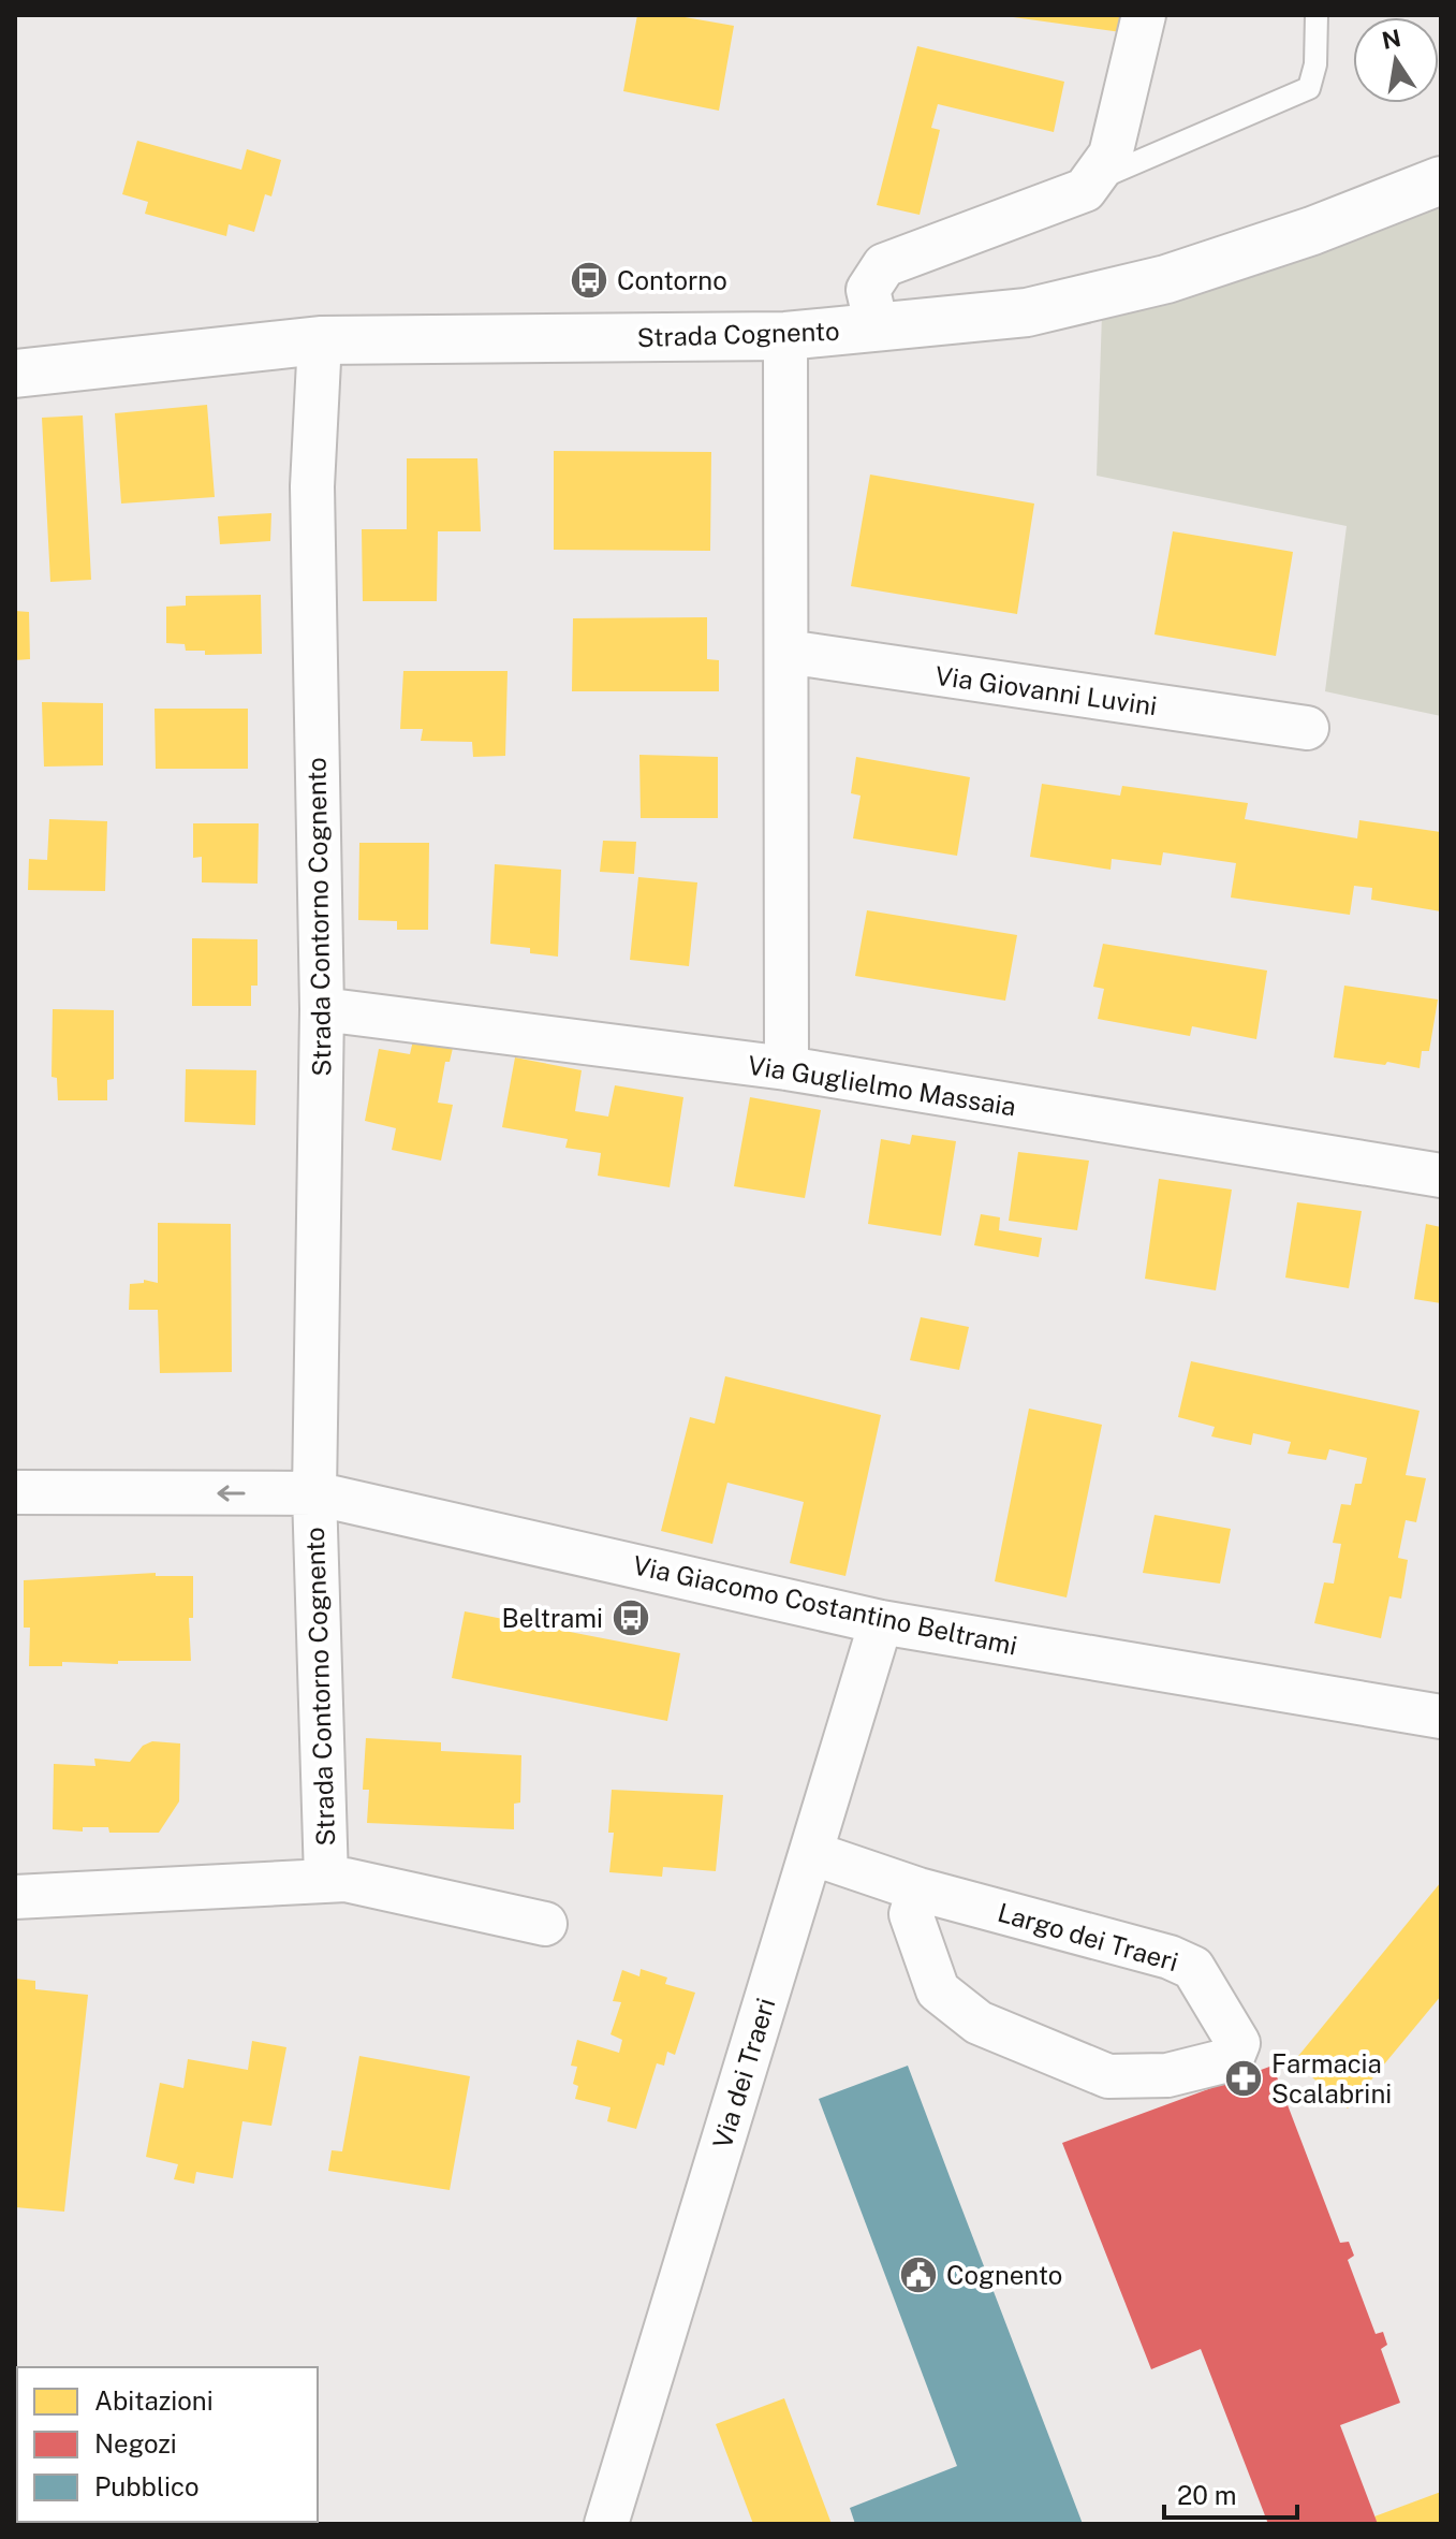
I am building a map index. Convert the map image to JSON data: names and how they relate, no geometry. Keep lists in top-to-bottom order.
{
  "streets": {
    "street": [
      "Strada Cognento",
      "Via Giovanni Luvini",
      "Strada Contorno Cognento",
      "Via Guglielmo Massaia",
      "Via Giacomo Costantino Beltrami",
      "Largo dei Traeri",
      "Via dei Traeri"
    ]
  },
  "crossings": [
    ["Strada Cognento", "Strada Contorno Cognento"],
    ["Strada Contorno Cognento", "Via Guglielmo Massaia"],
    ["Strada Contorno Cognento", "Via Giacomo Costantino Beltrami"],
    ["Via Giacomo Costantino Beltrami", "Via dei Traeri"],
    ["Largo dei Traeri", "Via dei Traeri"]
  ],
  "places": {
    "bus stop": ["Contorno", "Beltrami"],
    "pharmacy": ["Farmacia Scalabrini"],
    "public building": ["Cognento"]
  },
  "legend": ["Abitazioni", "Negozi", "Pubblico"],
  "scale_bar": "20 m",
  "north": "top"
}
